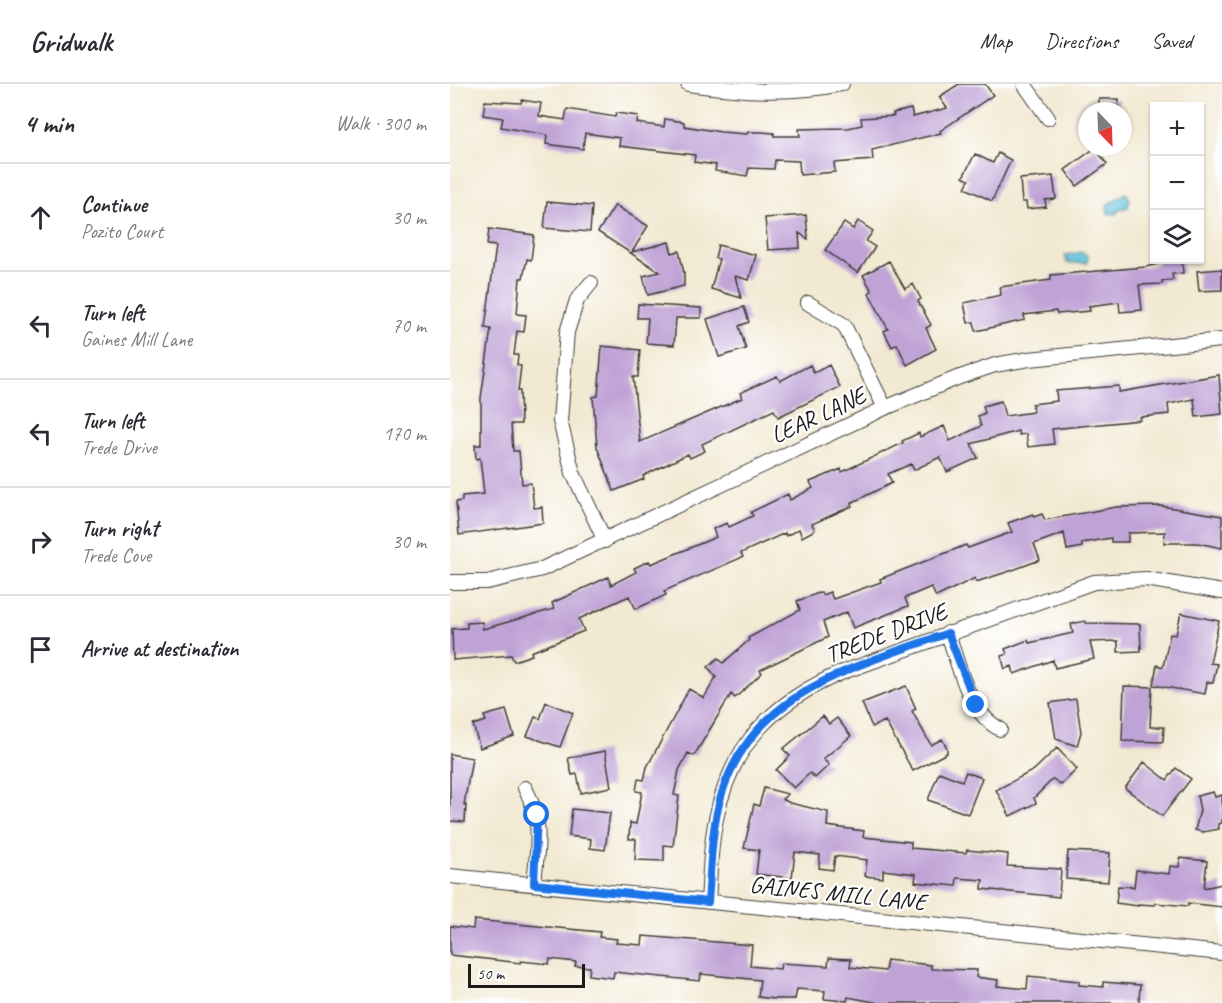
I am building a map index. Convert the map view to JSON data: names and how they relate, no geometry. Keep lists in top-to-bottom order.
{
  "streets": {
    "street": ["LEAR LANE", "TREDE DRIVE", "GAINES MILL LANE"]
  },
  "crossings": [
    ["TREDE DRIVE", "GAINES MILL LANE"]
  ],
  "scale_bar": "50 m",
  "north": "bottom right",
  "page": {
    "header": "Gridwalk",
    "nav": ["Map", "Directions", "Saved"],
    "heading": ["4 min", "Walk · 300 m"],
    "map_buttons": ["+", "−"],
    "list": [
      ["Continue", "Pozito Court", "30 m"],
      ["Turn left", "Gaines Mill Lane", "70 m"],
      ["Turn left", "Trede Drive", "170 m"],
      ["Turn right", "Trede Cove", "30 m"],
      "Arrive at destination"
    ],
    "scale": "50 m"
  }
}
